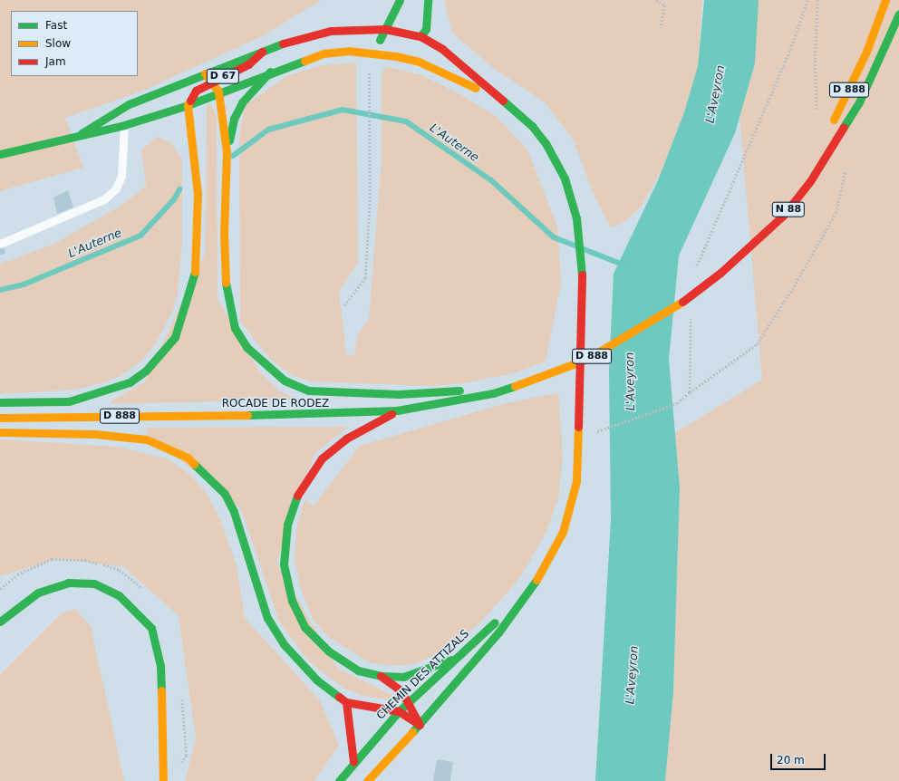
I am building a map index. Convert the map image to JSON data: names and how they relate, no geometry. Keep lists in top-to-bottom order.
{
  "streets": {
    "main road": [
      "D 67",
      "D 888",
      "N 88",
      "ROCADE DE RODEZ",
      "CHEMIN DES ATTIZALS"
    ]
  },
  "crossings": [
    ["D 67", "CHEMIN DES ATTIZALS"],
    ["D 888", "N 88"],
    ["N 88", "ROCADE DE RODEZ"]
  ],
  "water": ["L'Aveyron", "L'Auterne"],
  "legend": ["Fast", "Slow", "Jam"],
  "scale_bar": "20 m"
}
